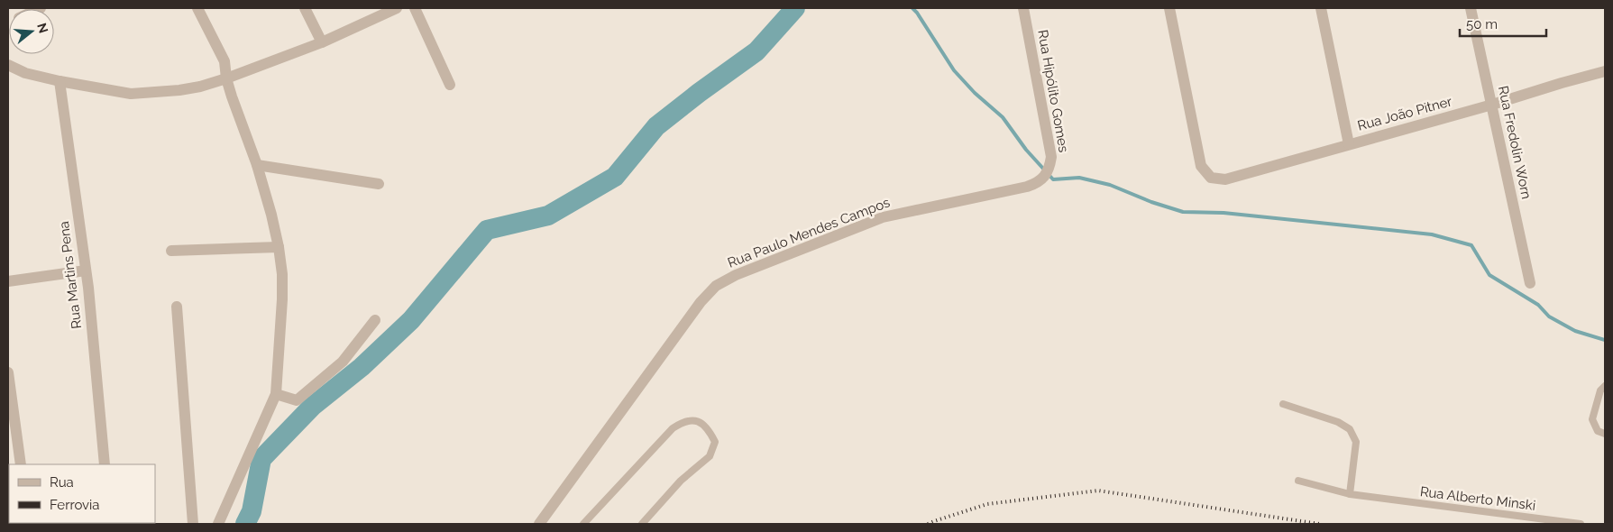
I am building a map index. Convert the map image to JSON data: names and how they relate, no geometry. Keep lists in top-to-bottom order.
{
  "streets": {
    "street": [
      "Rua Hipólito Gomes",
      "Rua João Pitner",
      "Rua Fredolin Worn",
      "Rua Paulo Mendes Campos",
      "Rua Martins Pena"
    ],
    "lane": ["Rua Alberto Minski"]
  },
  "crossings": [
    ["Rua Hipólito Gomes", "Rua Paulo Mendes Campos"],
    ["Rua João Pitner", "Rua Fredolin Worn"]
  ],
  "legend": ["Rua", "Ferrovia"],
  "scale_bar": "50 m",
  "north": "right"
}
